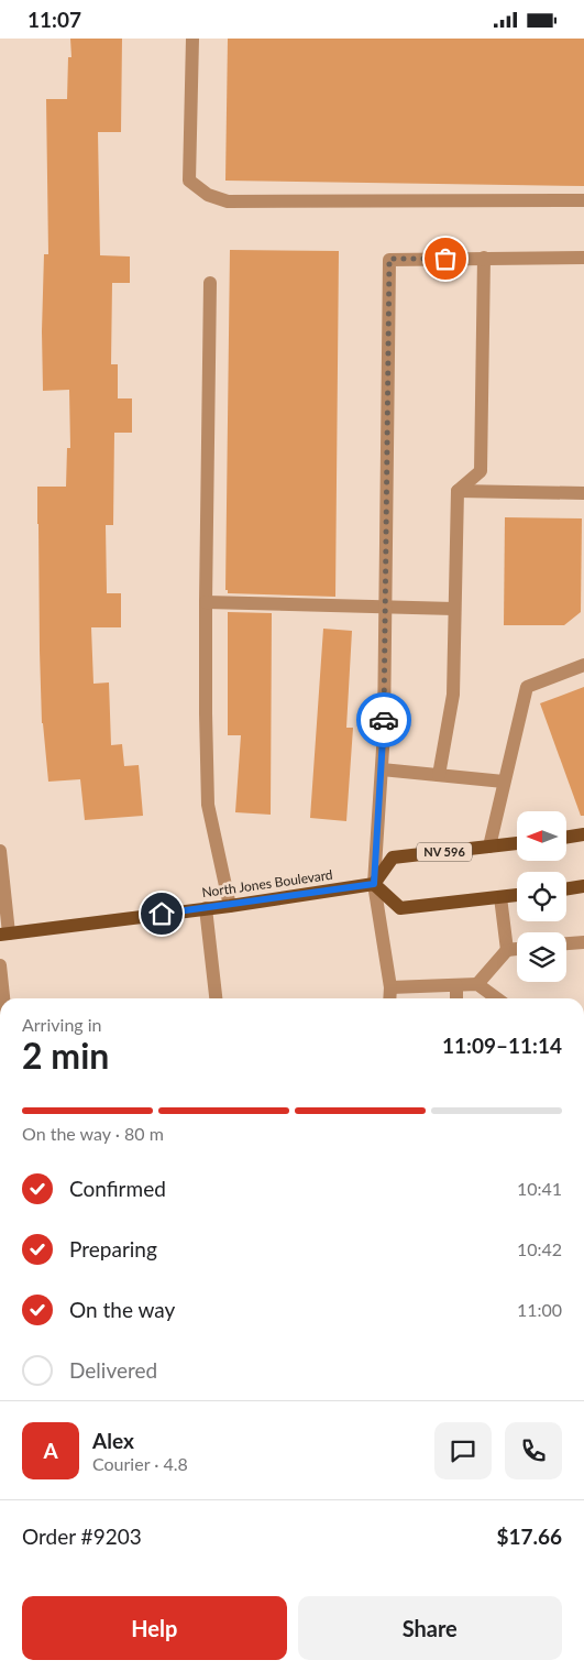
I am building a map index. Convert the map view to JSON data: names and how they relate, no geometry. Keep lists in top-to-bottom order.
{
  "streets": {
    "main road": ["NV 596", "North Jones Boulevard"]
  },
  "crossings": [
    ["NV 596", "North Jones Boulevard"]
  ],
  "north": "left",
  "page": {
    "status": "11:07",
    "heading": ["2 min", "Arriving in", "11:09–11:14"],
    "panel": [
      "Alex",
      "Courier · 4.8",
      "Order #9203",
      "$17.66"
    ],
    "bar": "On the way · 80 m",
    "list": [
      ["Confirmed", "10:41"],
      ["Preparing", "10:42"],
      ["On the way", "11:00"],
      "Delivered"
    ],
    "round": "A",
    "buttons": ["Help", "Share"]
  }
}
